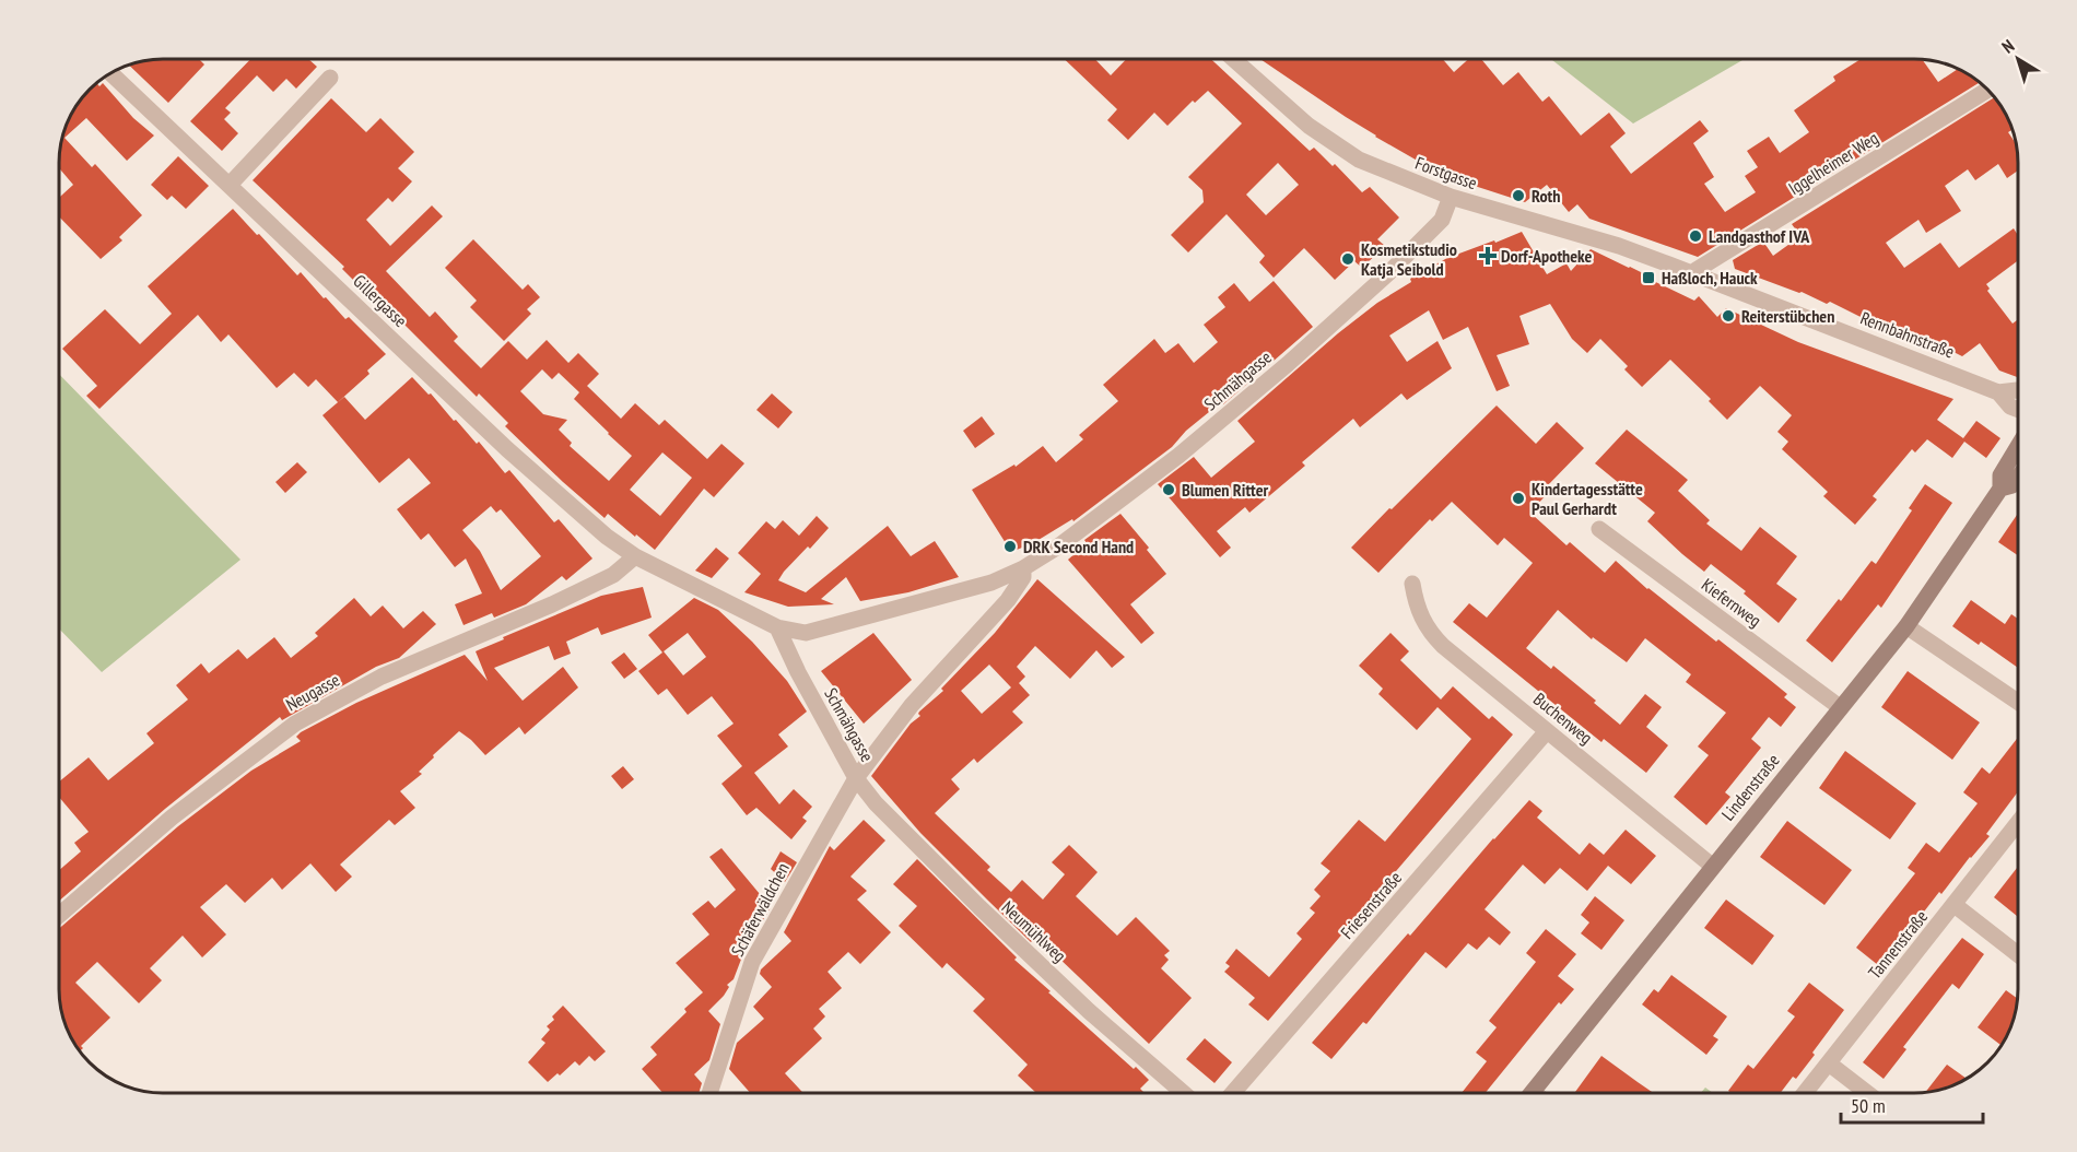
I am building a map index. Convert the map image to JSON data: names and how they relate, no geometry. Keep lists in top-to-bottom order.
{
  "streets": {
    "main road": ["Lindenstraße"],
    "street": [
      "Iggelheimer Weg",
      "Forstgasse",
      "Gillergasse",
      "Rennbahnstraße",
      "Schmähgasse",
      "Kiefernweg",
      "Neugasse",
      "Buchenweg",
      "Friesenstraße",
      "Schäferwäldchen",
      "Neumühlweg",
      "Tannenstraße"
    ]
  },
  "crossings": [
    ["Iggelheimer Weg", "Forstgasse"],
    ["Iggelheimer Weg", "Rennbahnstraße"],
    ["Forstgasse", "Rennbahnstraße"],
    ["Forstgasse", "Schmähgasse"],
    ["Gillergasse", "Schmähgasse"],
    ["Gillergasse", "Neugasse"],
    ["Schmähgasse", "Neugasse"],
    ["Schmähgasse", "Schäferwäldchen"],
    ["Schmähgasse", "Neumühlweg"],
    ["Kiefernweg", "Lindenstraße"],
    ["Buchenweg", "Lindenstraße"],
    ["Buchenweg", "Friesenstraße"],
    ["Schäferwäldchen", "Neumühlweg"]
  ],
  "places": {
    "other": [
      "Roth",
      "Landgasthof IVA",
      "Kosmetikstudio Katja Seibold",
      "Reiterstübchen",
      "Blumen Ritter",
      "Kindertagesstätte Paul Gerhardt",
      "DRK Second Hand"
    ],
    "health": ["Dorf-Apotheke"],
    "transit": ["Haßloch, Hauck"]
  },
  "scale_bar": "50 m",
  "north": "top left"
}
